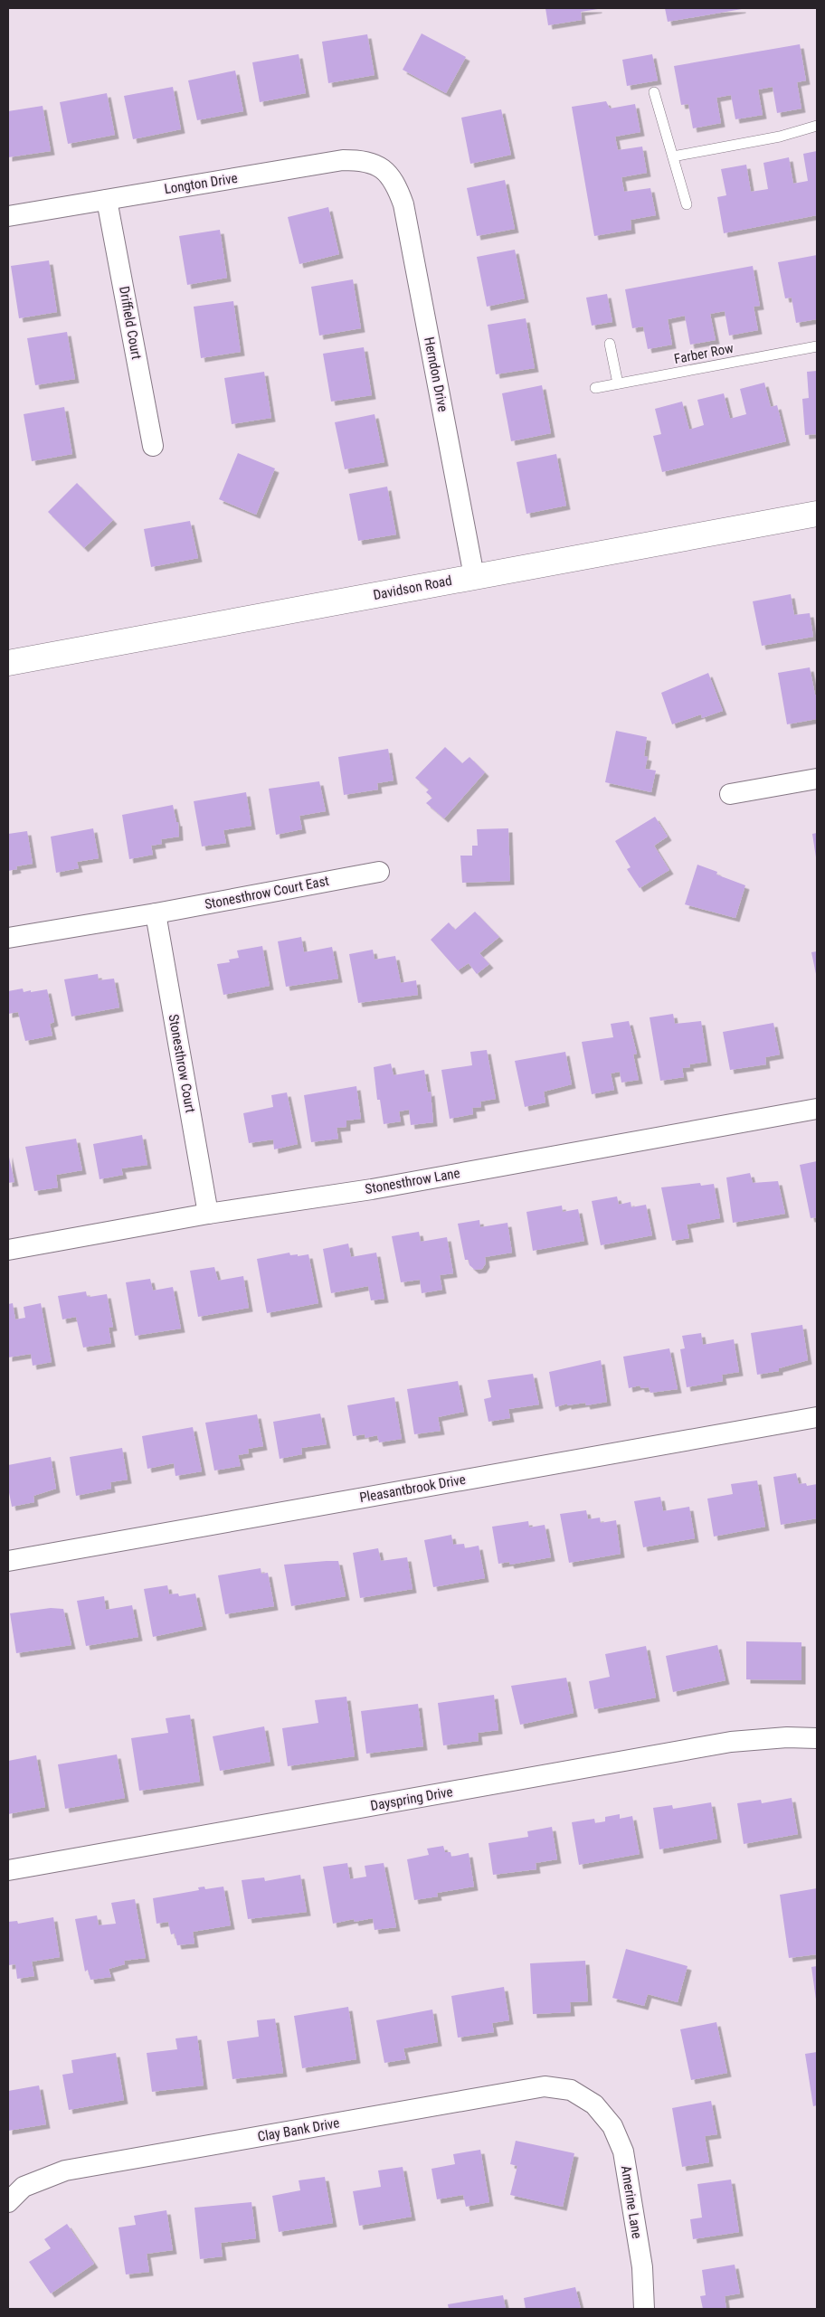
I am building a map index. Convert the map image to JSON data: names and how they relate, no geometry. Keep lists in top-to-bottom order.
{
  "streets": {
    "main road": ["Davidson Road"],
    "street": [
      "Longton Drive",
      "Driffield Court",
      "Herndon Drive",
      "Stonesthrow Court East",
      "Stonesthrow Court",
      "Stonesthrow Lane",
      "Pleasantbrook Drive",
      "Dayspring Drive",
      "Clay Bank Drive",
      "Amerine Lane"
    ],
    "lane": ["Farber Row"]
  },
  "crossings": [
    ["Longton Drive", "Driffield Court"],
    ["Longton Drive", "Herndon Drive"],
    ["Herndon Drive", "Davidson Road"],
    ["Stonesthrow Court East", "Stonesthrow Court"],
    ["Stonesthrow Court", "Stonesthrow Lane"],
    ["Clay Bank Drive", "Amerine Lane"]
  ]
}
